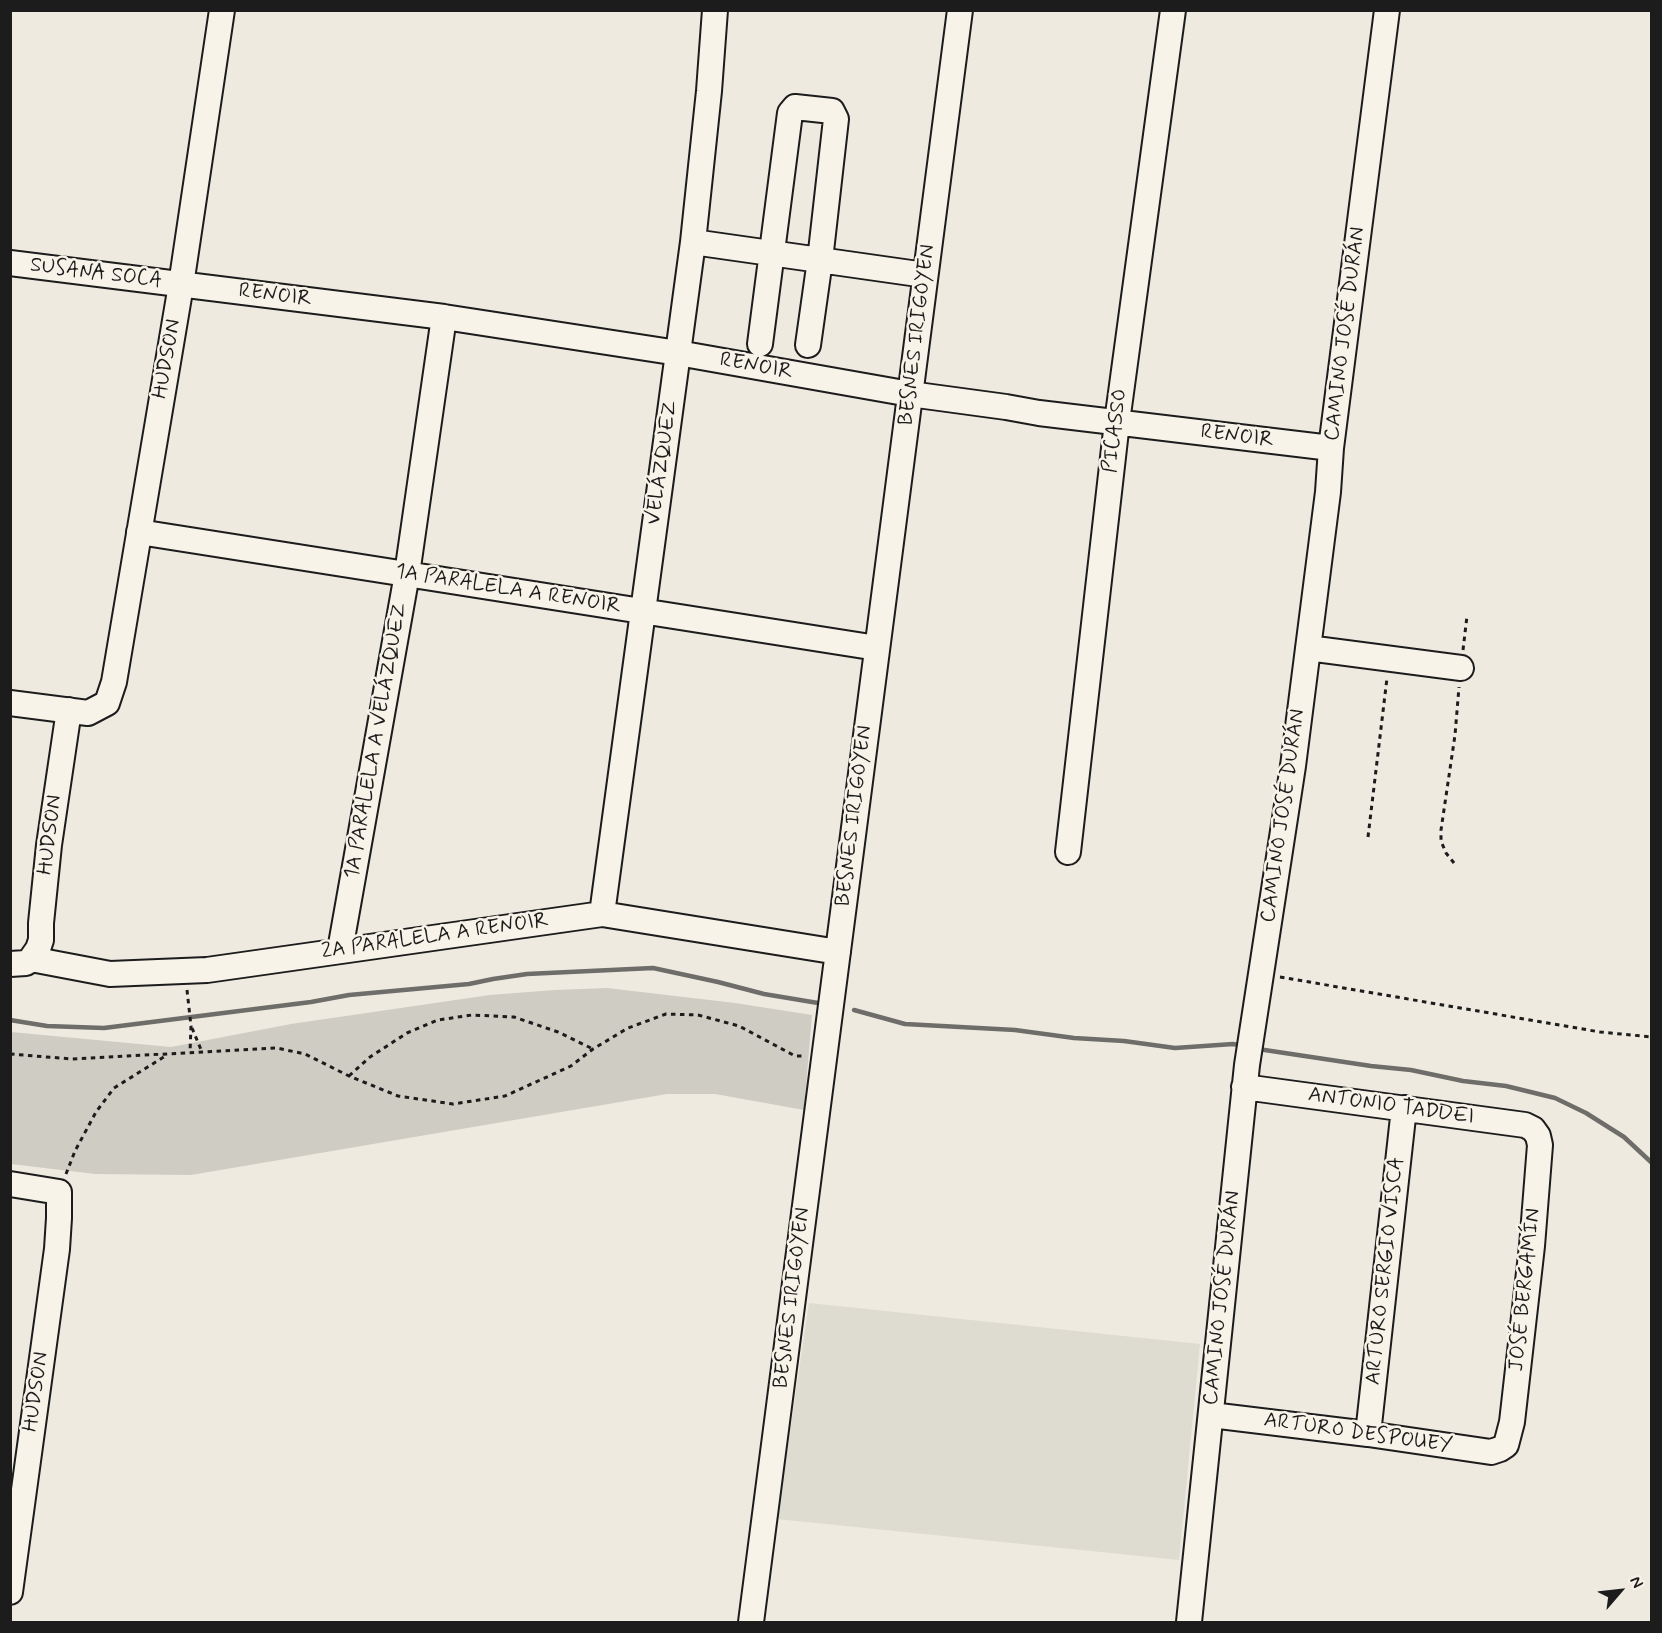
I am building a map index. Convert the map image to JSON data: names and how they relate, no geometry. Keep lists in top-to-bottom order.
{
  "streets": {
    "street": [
      "SUSANA SOCA",
      "RENOIR",
      "CAMINO JOSÉ DURÁN",
      "BESNES IRIGOYEN",
      "HUDSON",
      "PICASSO",
      "VELÁZQUEZ",
      "1A PARALELA A RENOIR",
      "1A PARALELA A VELÁZQUEZ",
      "2A PARALELA A RENOIR",
      "ANTONIO TADDEI",
      "ARTURO SERGIO VISCA",
      "JOSÉ BERGAMÍN",
      "ARTURO DESPOUEY"
    ]
  },
  "crossings": [
    ["SUSANA SOCA", "RENOIR"],
    ["SUSANA SOCA", "HUDSON"],
    ["RENOIR", "CAMINO JOSÉ DURÁN"],
    ["RENOIR", "BESNES IRIGOYEN"],
    ["RENOIR", "HUDSON"],
    ["RENOIR", "PICASSO"],
    ["RENOIR", "VELÁZQUEZ"],
    ["RENOIR", "1A PARALELA A VELÁZQUEZ"],
    ["CAMINO JOSÉ DURÁN", "ANTONIO TADDEI"],
    ["CAMINO JOSÉ DURÁN", "ARTURO DESPOUEY"],
    ["BESNES IRIGOYEN", "1A PARALELA A RENOIR"],
    ["BESNES IRIGOYEN", "2A PARALELA A RENOIR"],
    ["HUDSON", "1A PARALELA A RENOIR"],
    ["HUDSON", "2A PARALELA A RENOIR"],
    ["VELÁZQUEZ", "1A PARALELA A RENOIR"],
    ["VELÁZQUEZ", "2A PARALELA A RENOIR"],
    ["1A PARALELA A RENOIR", "1A PARALELA A VELÁZQUEZ"],
    ["1A PARALELA A VELÁZQUEZ", "2A PARALELA A RENOIR"],
    ["ANTONIO TADDEI", "ARTURO SERGIO VISCA"],
    ["ANTONIO TADDEI", "JOSÉ BERGAMÍN"],
    ["ARTURO SERGIO VISCA", "ARTURO DESPOUEY"],
    ["JOSÉ BERGAMÍN", "ARTURO DESPOUEY"]
  ],
  "north": "top right"
}
